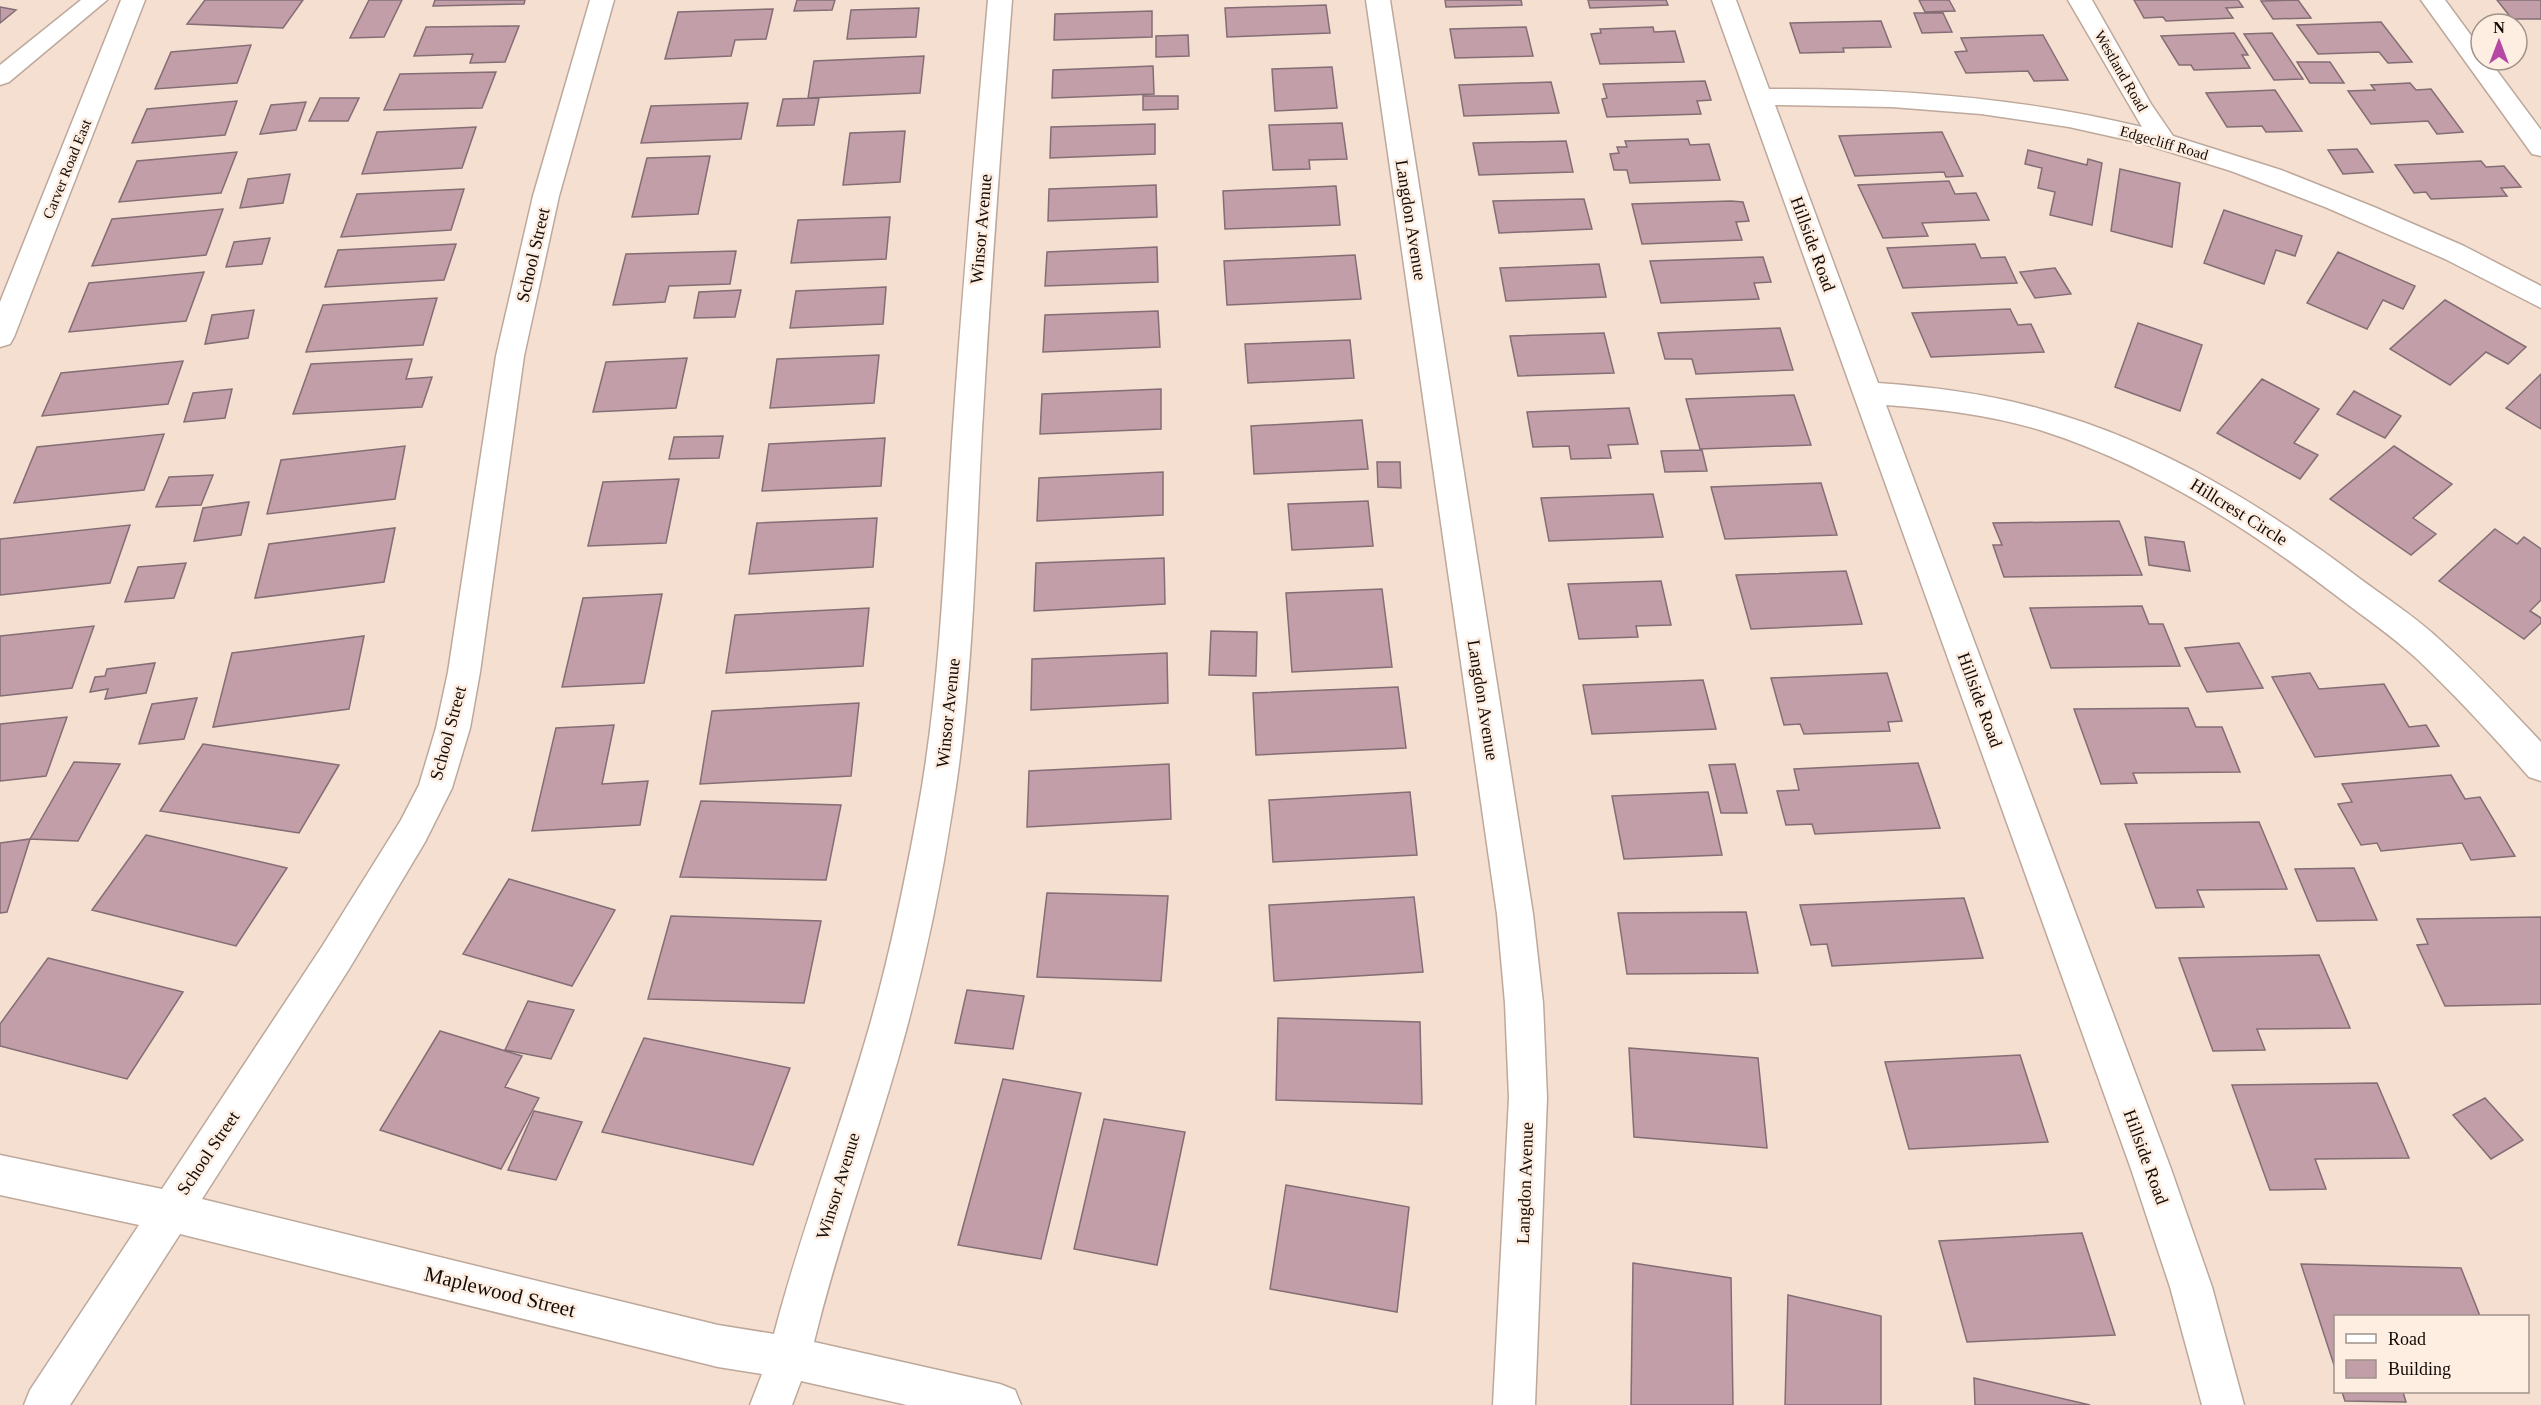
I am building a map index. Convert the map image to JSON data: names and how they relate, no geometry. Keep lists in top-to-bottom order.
{
  "streets": {
    "street": [
      "Westland Road",
      "Edgecliff Road",
      "Carver Road East",
      "Langdon Avenue",
      "Winsor Avenue",
      "Hillside Road",
      "School Street",
      "Hillcrest Circle",
      "Maplewood Street"
    ]
  },
  "crossings": [
    ["Westland Road", "Edgecliff Road"],
    ["Edgecliff Road", "Hillside Road"],
    ["Winsor Avenue", "Maplewood Street"],
    ["Hillside Road", "Hillcrest Circle"],
    ["School Street", "Maplewood Street"]
  ],
  "legend": ["Road", "Building"],
  "north": "top"
}
